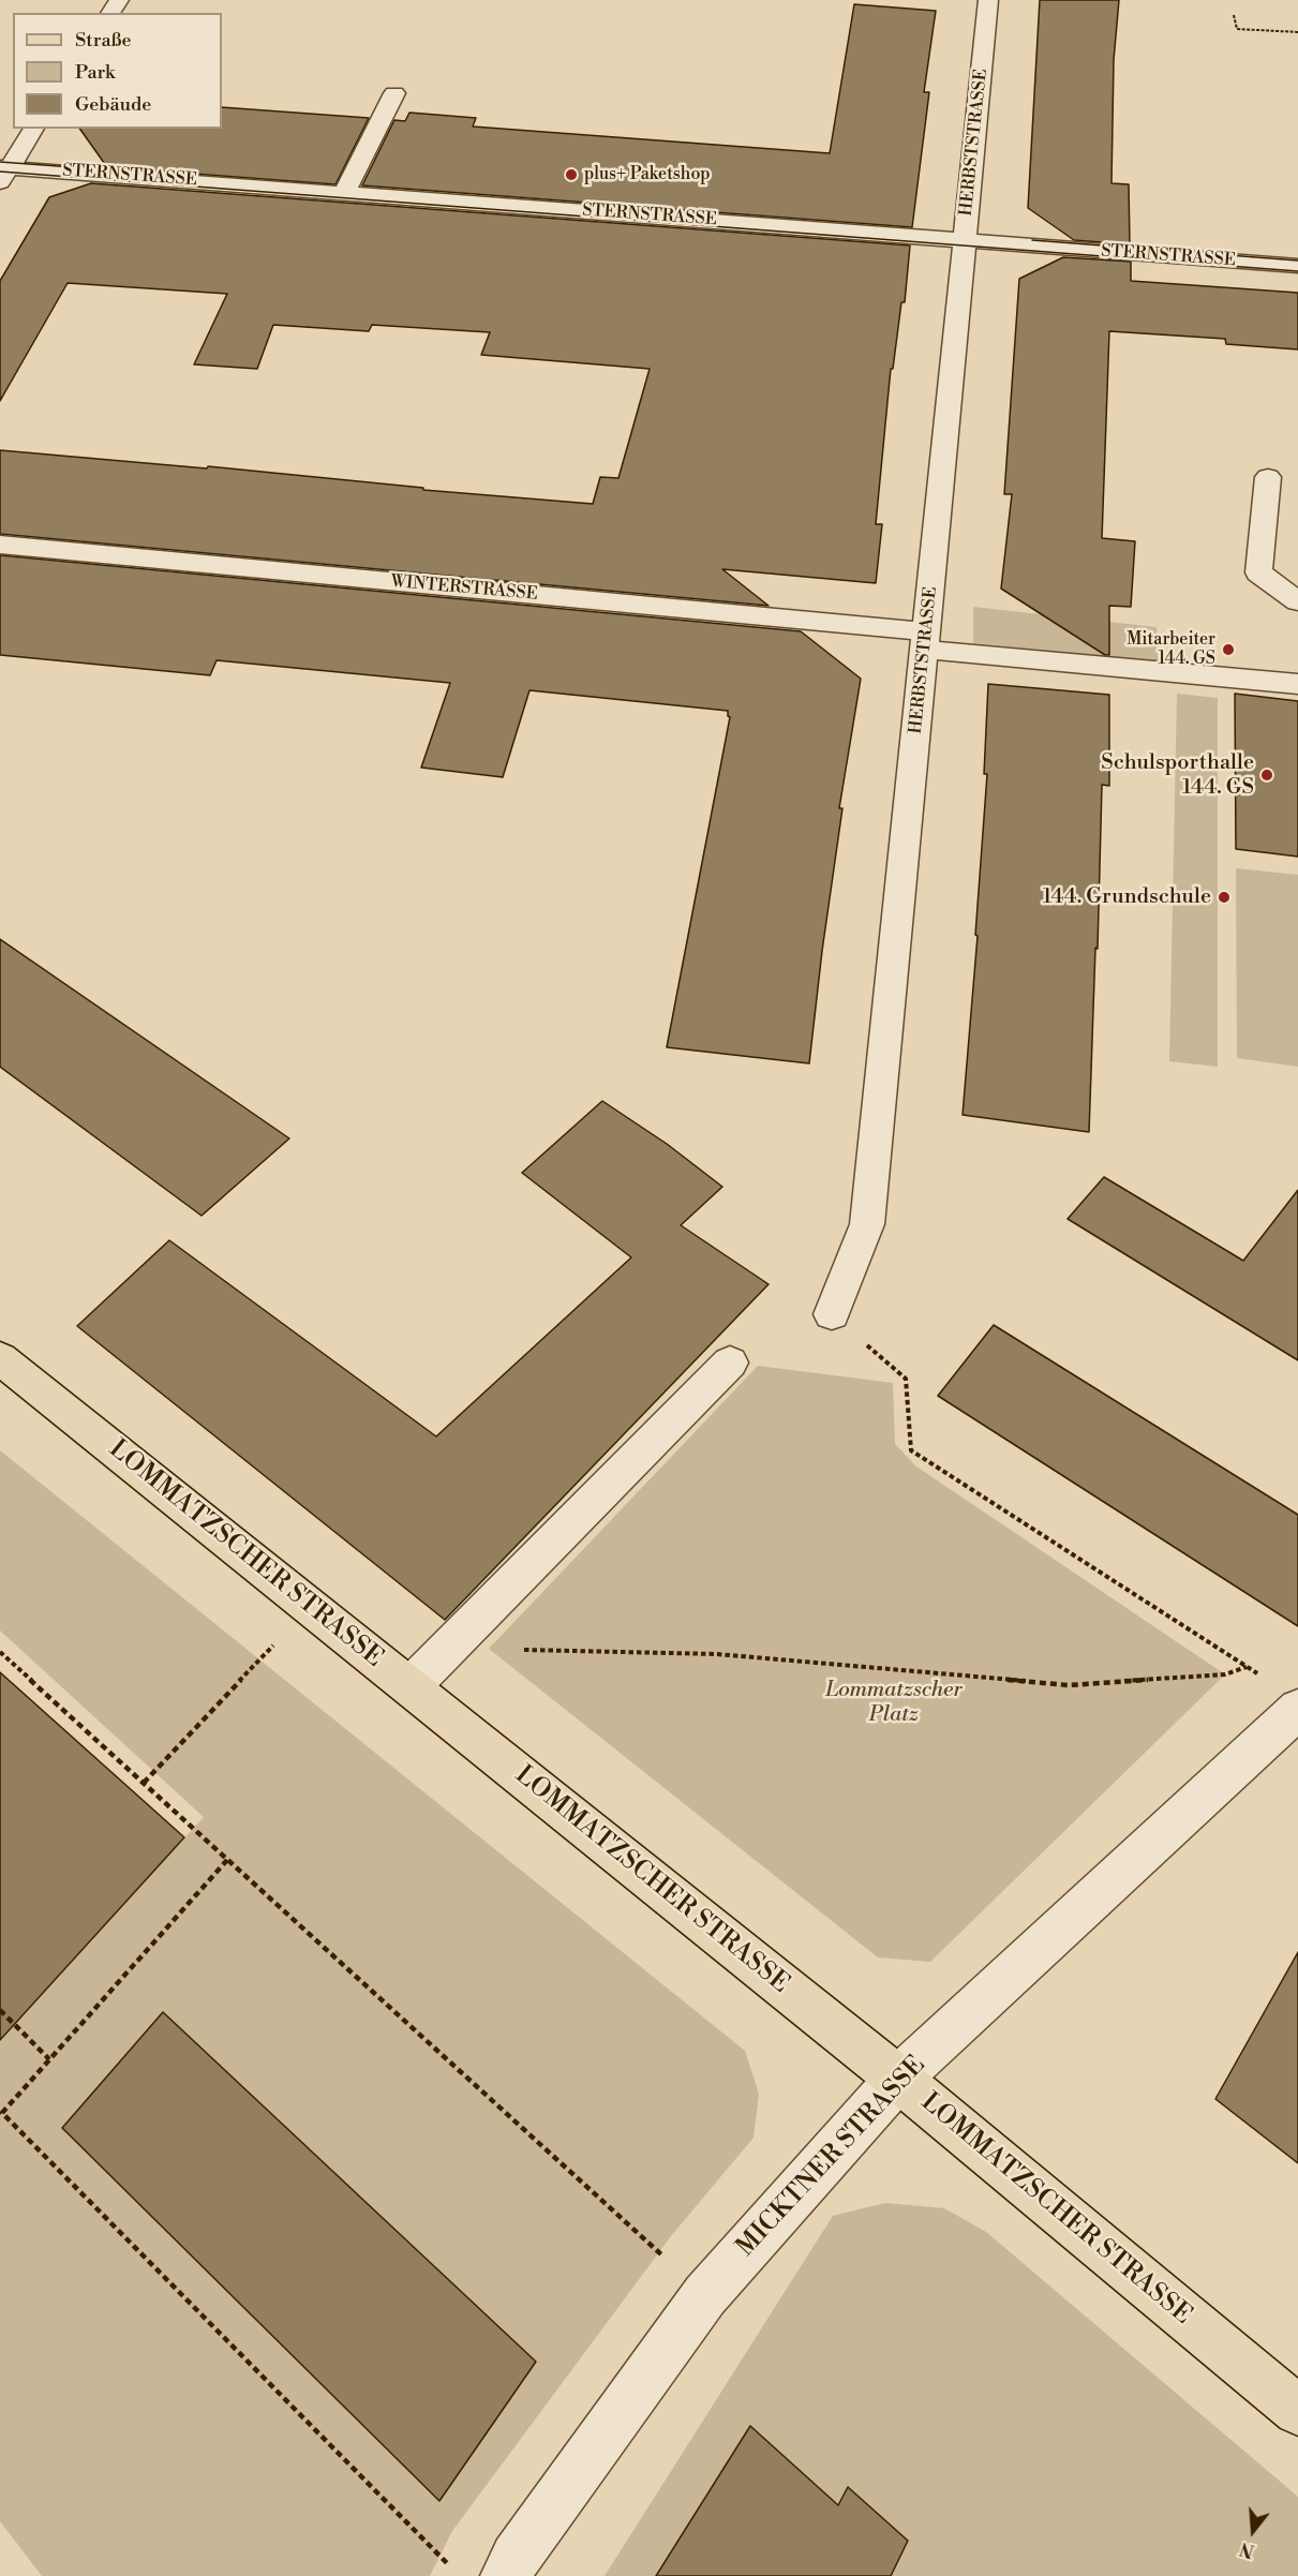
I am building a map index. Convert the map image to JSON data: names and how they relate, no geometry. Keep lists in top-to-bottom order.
{
  "streets": {
    "main road": ["LOMMATZSCHER STRASSE"],
    "street": [
      "HERBSTSTRASSE",
      "STERNSTRASSE",
      "WINTERSTRASSE",
      "MICKTNER STRASSE"
    ]
  },
  "crossings": [
    ["HERBSTSTRASSE", "STERNSTRASSE"],
    ["HERBSTSTRASSE", "WINTERSTRASSE"],
    ["LOMMATZSCHER STRASSE", "MICKTNER STRASSE"]
  ],
  "parks": ["Lommatzscher Platz"],
  "places": [
    "plus+ Paketshop",
    "Mitarbeiter 144. GS",
    "Schulsporthalle 144. GS",
    "144. Grundschule"
  ],
  "legend": ["Straße", "Park", "Gebäude"],
  "north": "bottom"
}
